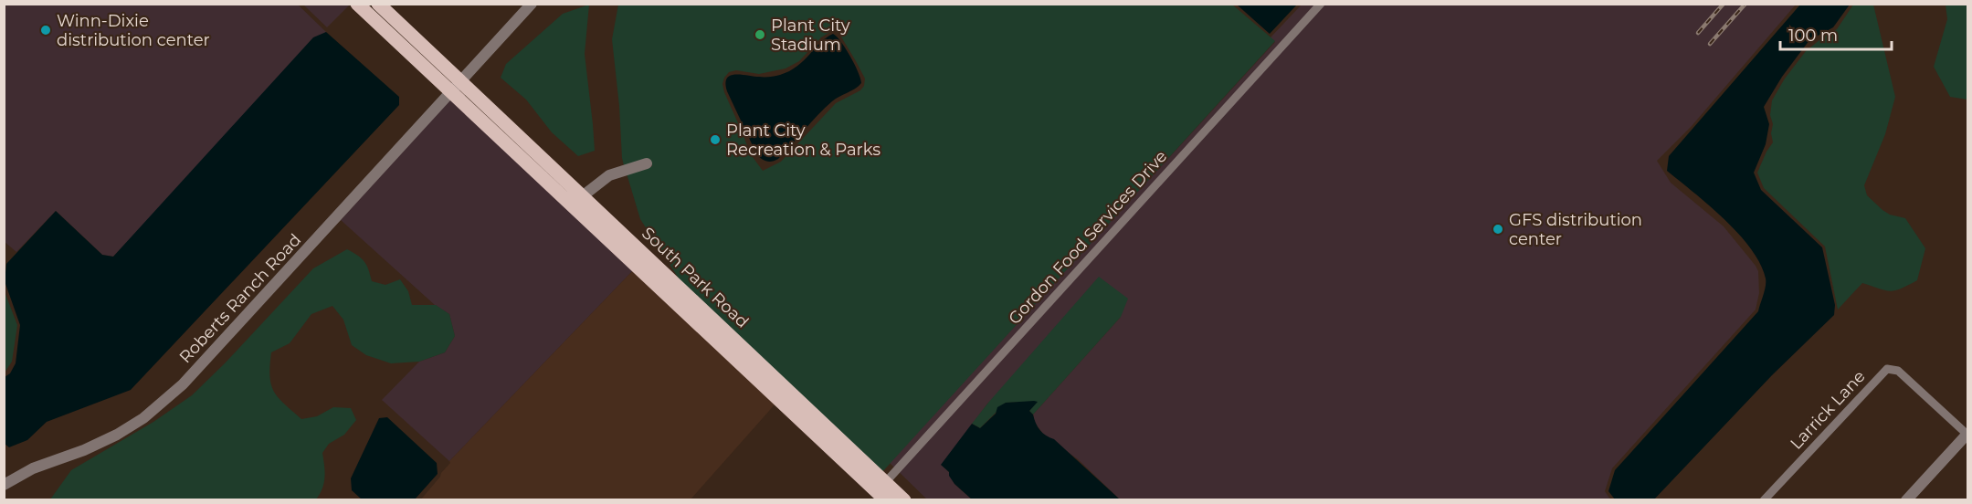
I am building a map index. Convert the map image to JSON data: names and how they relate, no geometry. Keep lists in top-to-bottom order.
{
  "streets": {
    "main road": ["South Park Road"],
    "street": ["Gordon Food Services Drive", "Roberts Ranch Road", "Larrick Lane"]
  },
  "crossings": [
    ["Gordon Food Services Drive", "South Park Road"],
    ["South Park Road", "Roberts Ranch Road"]
  ],
  "places": [
    "Winn-Dixie distribution center",
    "Plant City Stadium",
    "Plant City Recreation & Parks",
    "GFS distribution center"
  ],
  "scale_bar": "100 m"
}
